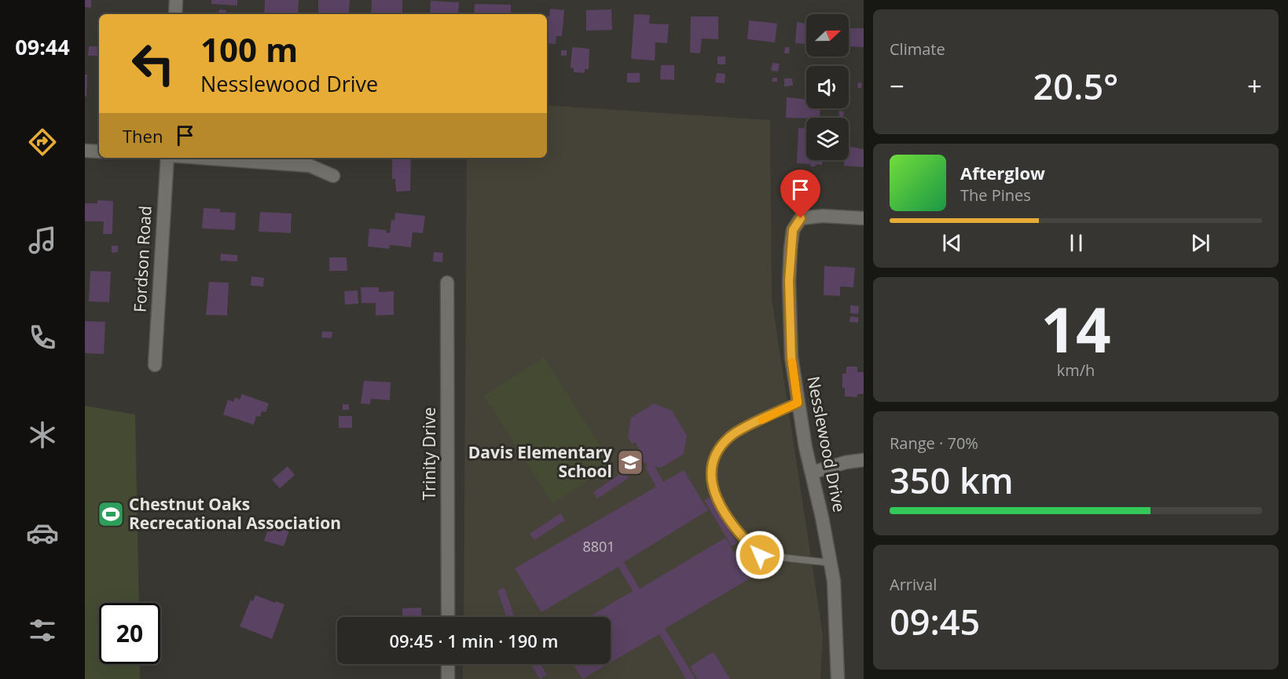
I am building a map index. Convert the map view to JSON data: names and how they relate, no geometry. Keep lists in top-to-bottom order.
{
  "streets": {
    "street": ["Fordson Road", "Nesslewood Drive", "Trinity Drive"]
  },
  "places": {
    "school or university": ["Davis Elementary School"],
    "sports": ["Chestnut Oaks Recrecational Association"]
  },
  "house_numbers": ["8801"],
  "north": "right",
  "page": {
    "tabs": "09:44",
    "tile": [
      "Climate",
      ["14", "km/h"],
      ["Range · 70%", "350 km"],
      ["Arrival", "09:45"]
    ],
    "turn": ["100 m", "Nesslewood Drive"],
    "heat": ["−", "20.5°", "+"],
    "then": "Then",
    "song": ["Afterglow", "The Pines"],
    "limit": "20",
    "trip": "09:45 · 1 min · 190 m"
  }
}
